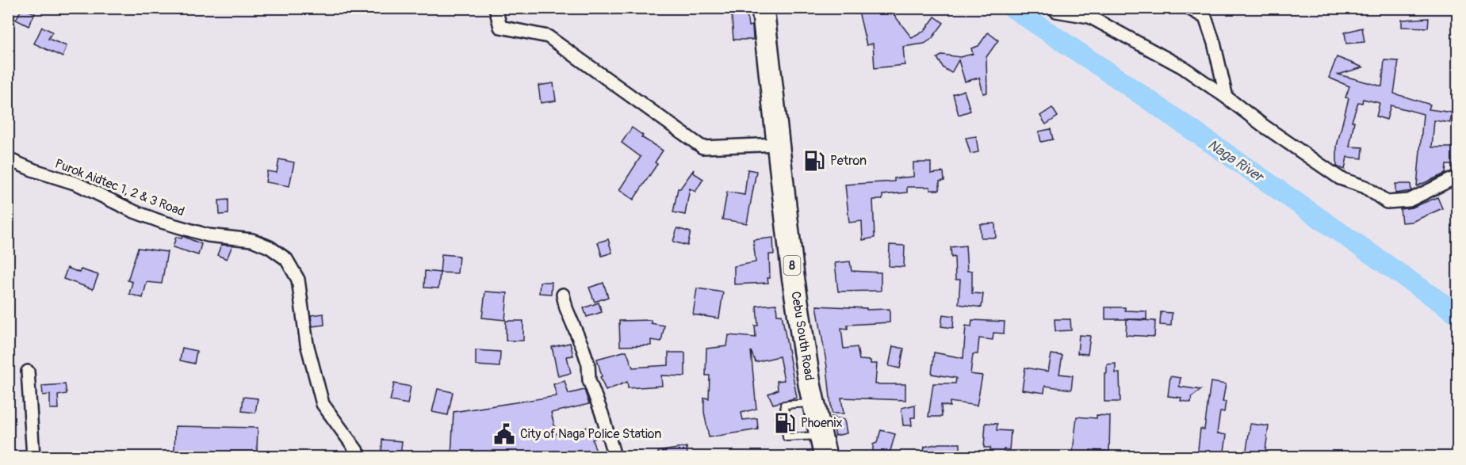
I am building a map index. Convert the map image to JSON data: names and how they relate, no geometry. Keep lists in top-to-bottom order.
{
  "streets": {
    "highway": ["8", "Cebu South Road"],
    "street": ["Purok Aidtec 1, 2 & 3 Road"]
  },
  "water": ["Naga River"],
  "places": {
    "fuel station": ["Petron", "Phoenix"],
    "public building": ["City of Naga Police Station"]
  }
}
